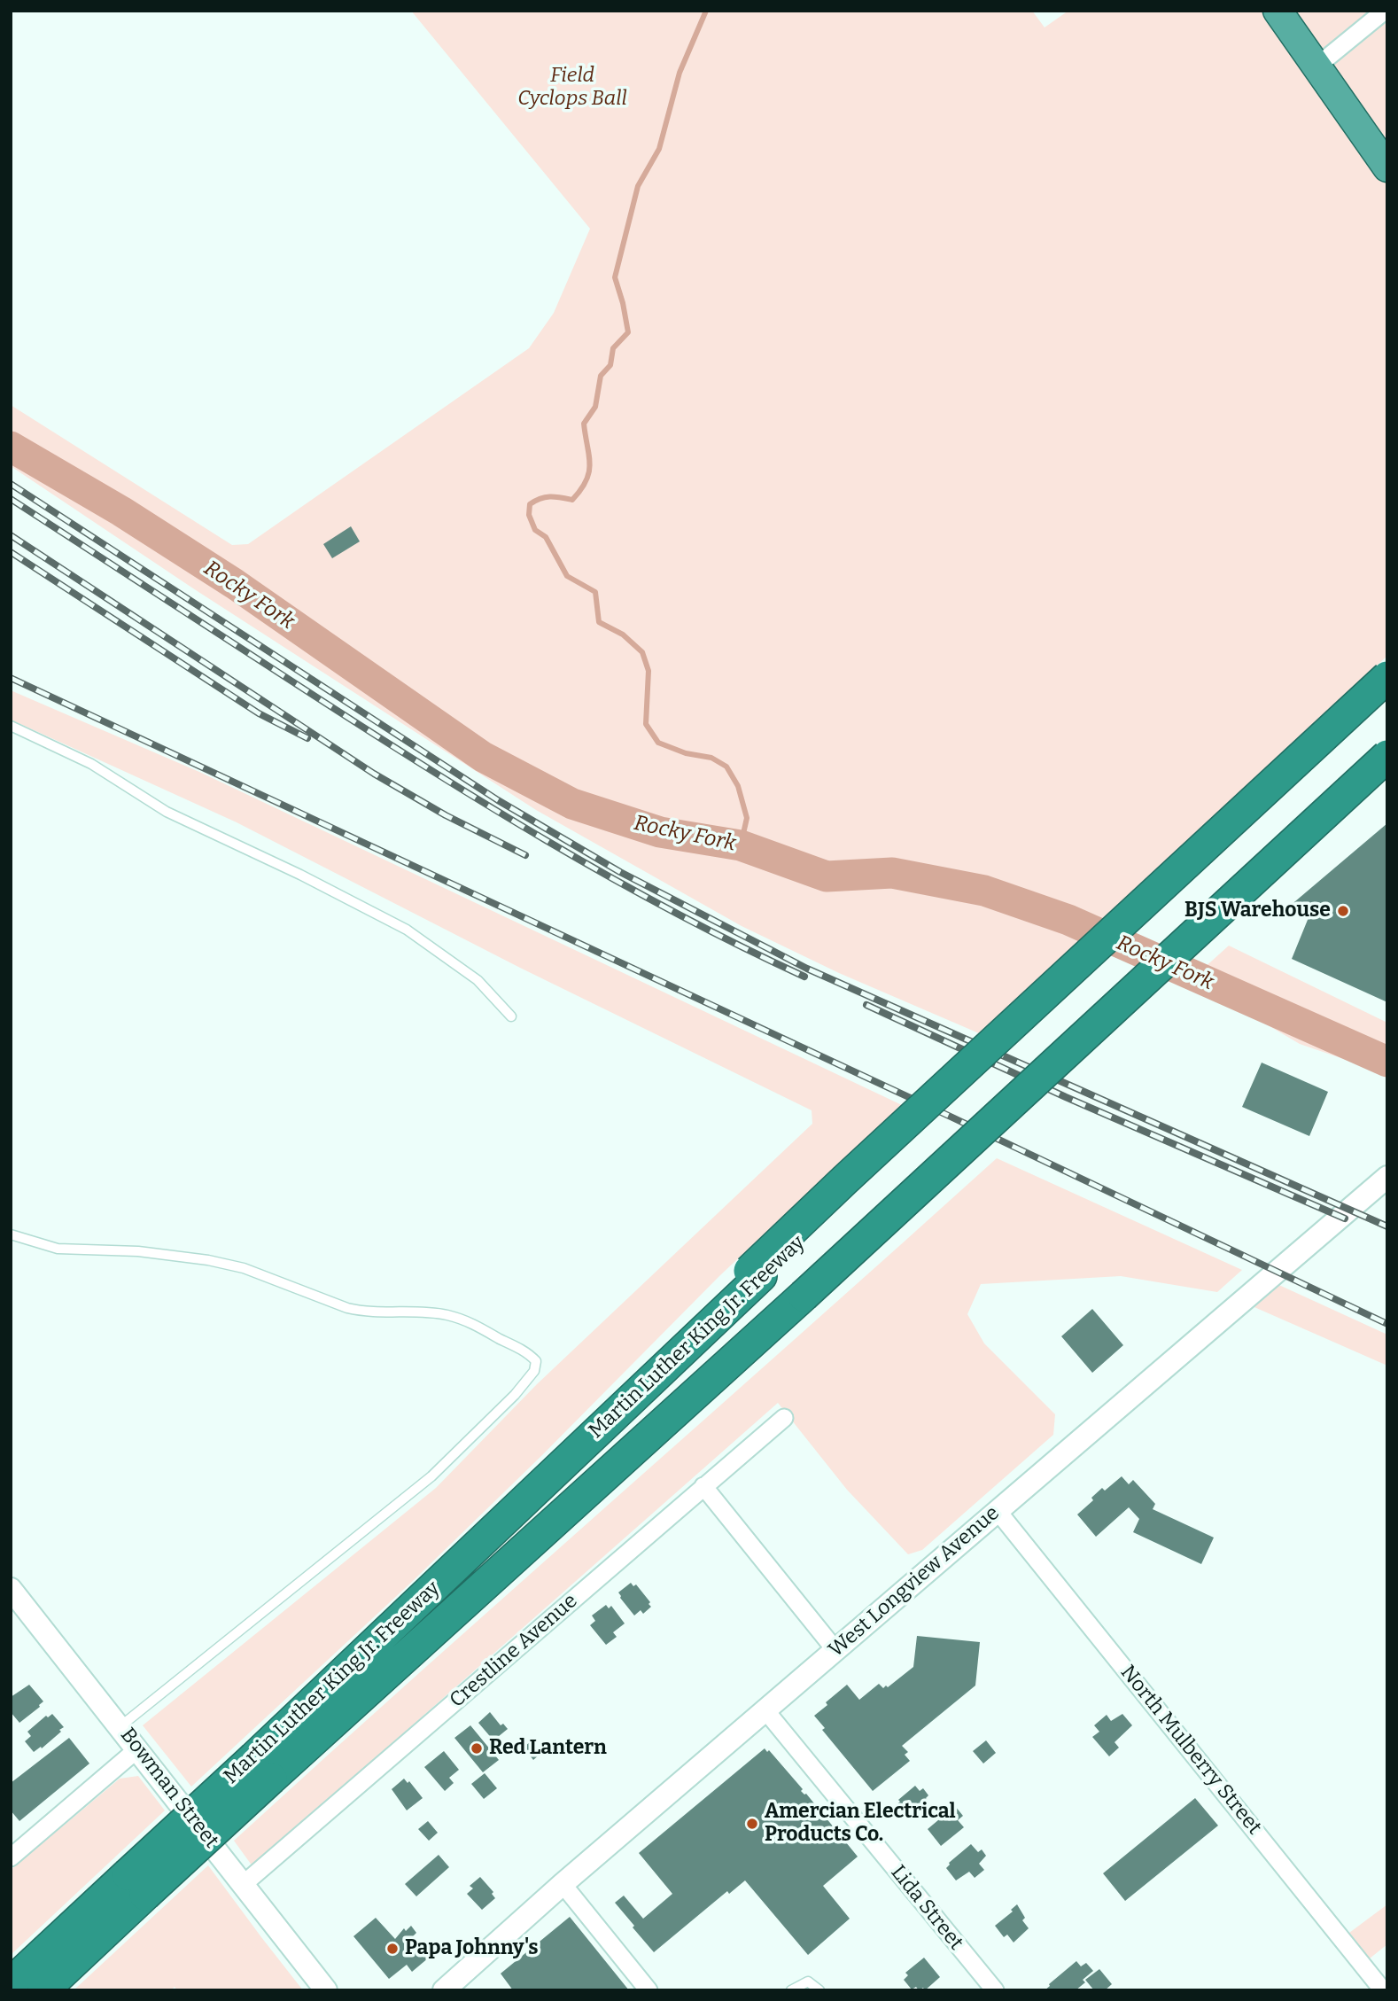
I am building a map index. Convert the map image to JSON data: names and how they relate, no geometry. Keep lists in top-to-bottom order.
{
  "streets": {
    "highway": ["Martin Luther King Jr. Freeway"],
    "street": [
      "West Longview Avenue",
      "Crestline Avenue",
      "North Mulberry Street",
      "Bowman Street",
      "Lida Street"
    ]
  },
  "crossings": [
    ["West Longview Avenue", "North Mulberry Street"],
    ["West Longview Avenue", "Lida Street"],
    ["Crestline Avenue", "Bowman Street"]
  ],
  "water": ["Rocky Fork"],
  "parks": ["Field Cyclops Ball"],
  "places": [
    "BJS Warehouse",
    "Red Lantern",
    "Amercian Electrical Products Co.",
    "Papa Johnny's"
  ]
}
